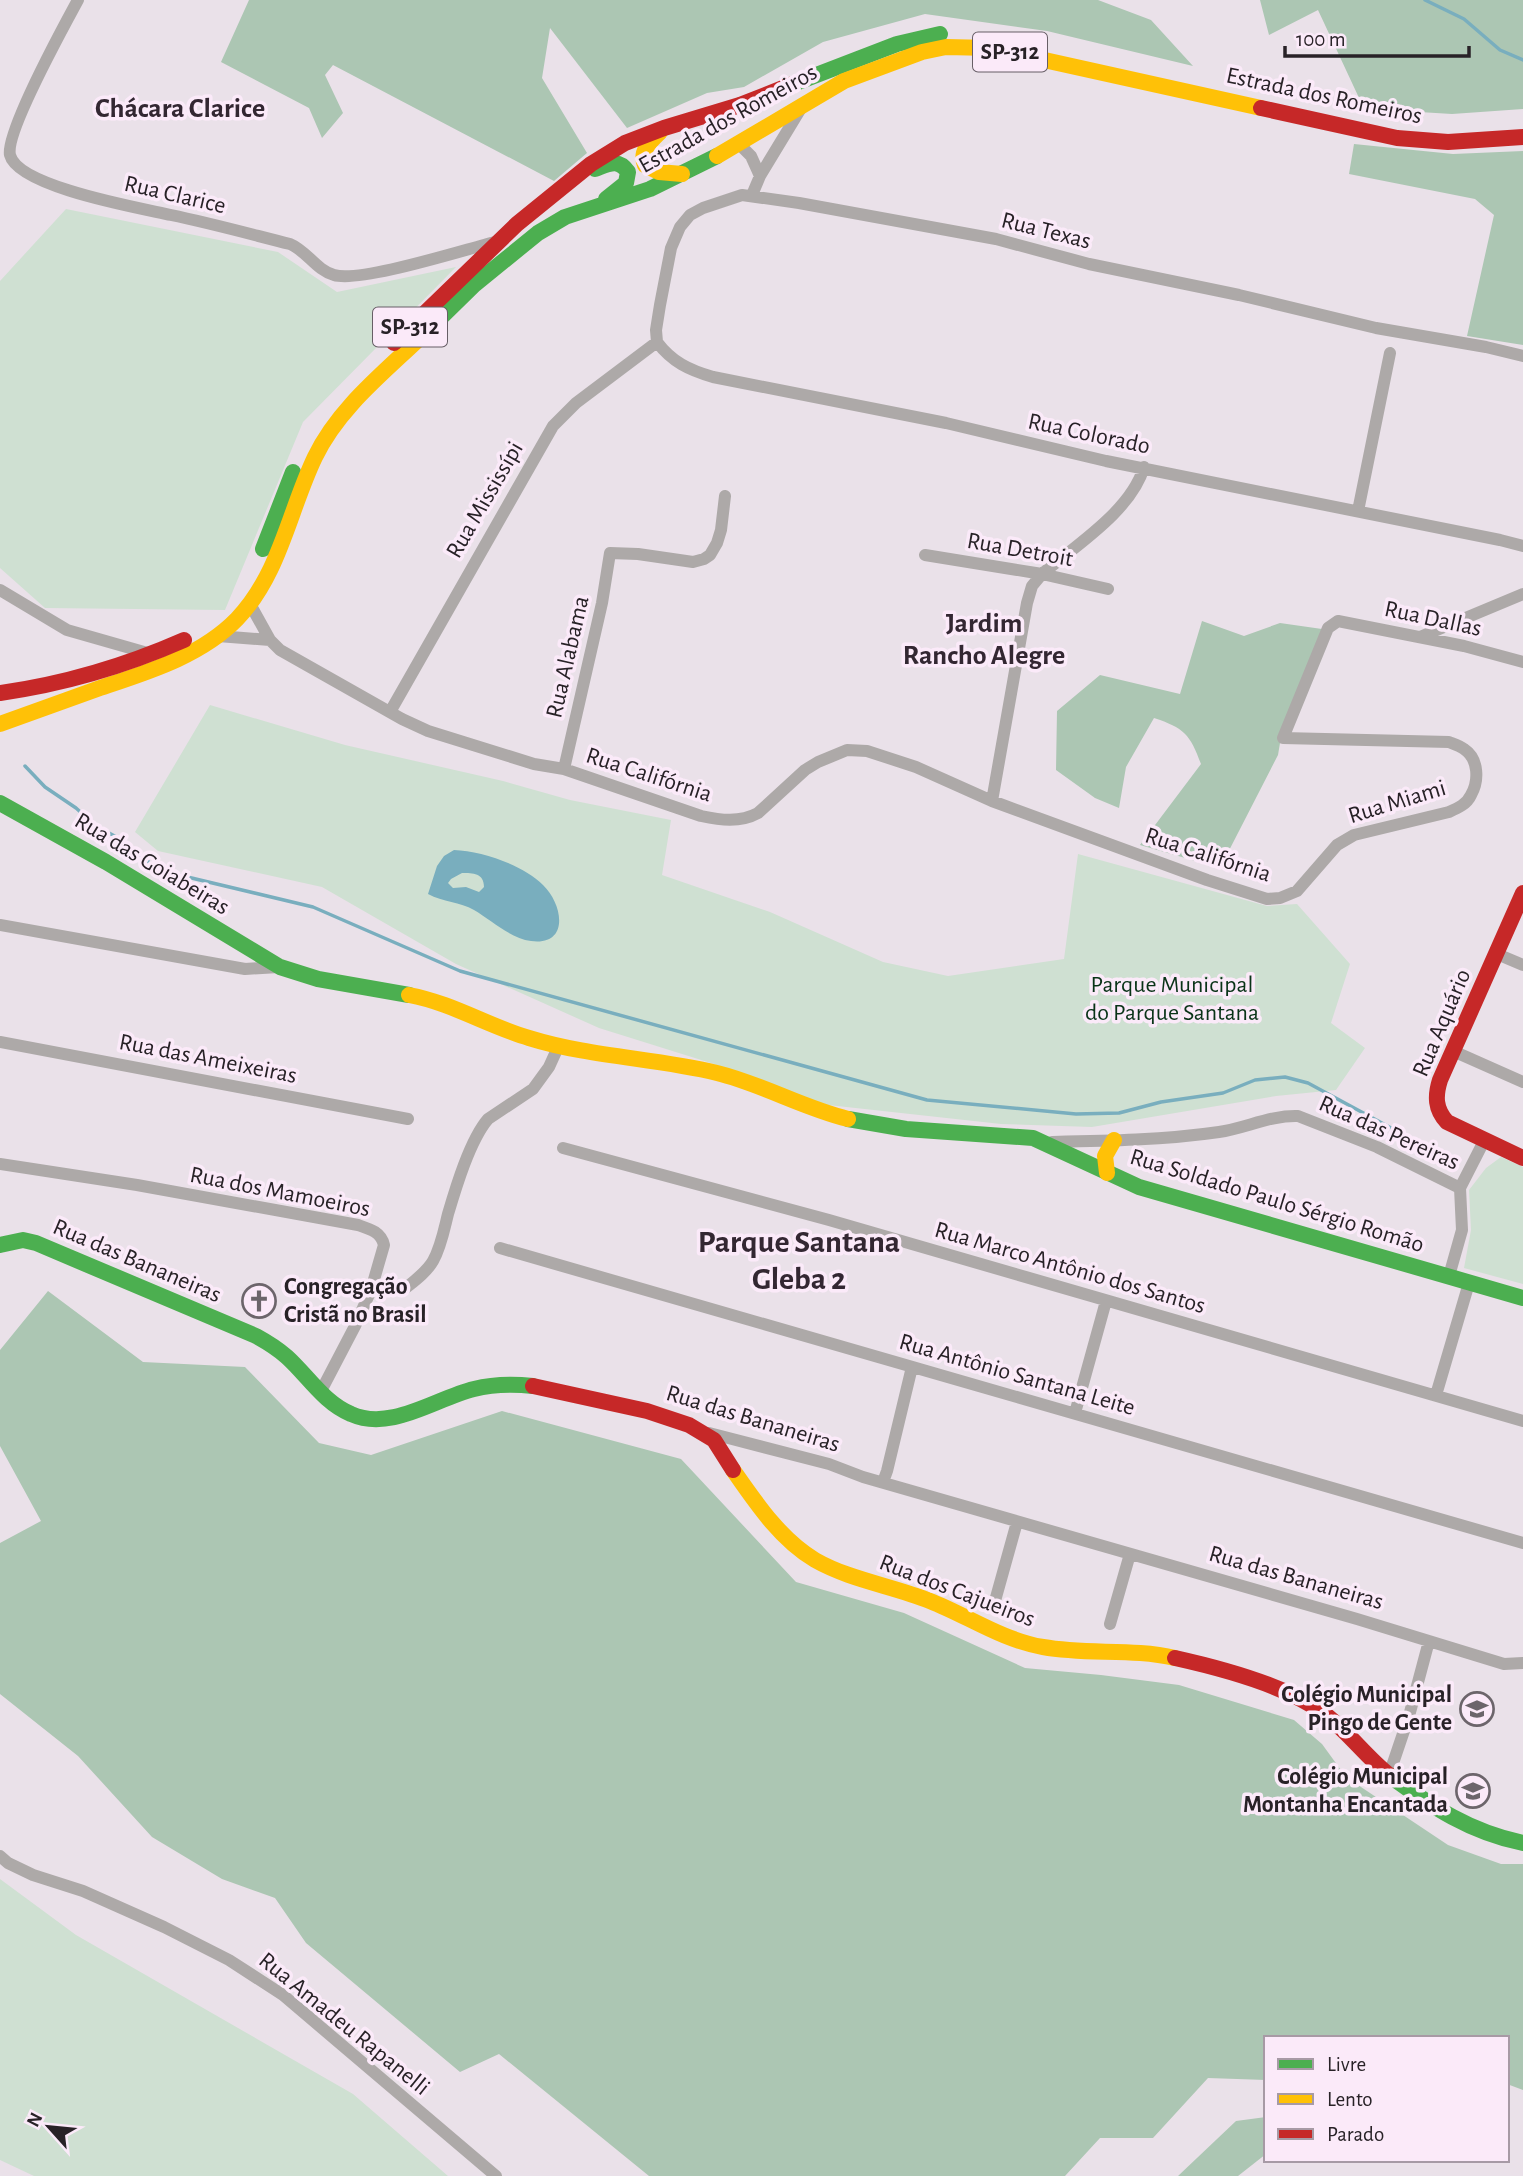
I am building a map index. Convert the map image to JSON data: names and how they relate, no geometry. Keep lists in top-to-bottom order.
{
  "streets": {
    "main road": [
      "SP-312",
      "Estrada dos Romeiros",
      "Rua das Goiabeiras",
      "Rua Aquário",
      "Rua Soldado Paulo Sérgio Romão",
      "Rua das Bananeiras",
      "Rua dos Cajueiros"
    ],
    "street": [
      "Rua Clarice",
      "Rua Texas",
      "Rua Colorado",
      "Rua Mississípi",
      "Rua Detroit",
      "Rua Dallas",
      "Rua Alabama",
      "Rua Califórnia",
      "Rua Miami",
      "Rua das Ameixeiras",
      "Rua das Pereiras",
      "Rua dos Mamoeiros",
      "Rua Marco Antônio dos Santos",
      "Rua Antônio Santana Leite",
      "Rua Amadeu Rapanelli"
    ]
  },
  "crossings": [
    ["Estrada dos Romeiros", "Rua Clarice"],
    ["Estrada dos Romeiros", "Rua Califórnia"],
    ["Rua Texas", "Rua Colorado"],
    ["Rua Texas", "Rua Mississípi"],
    ["Rua Colorado", "Rua Mississípi"],
    ["Rua Mississípi", "Rua Califórnia"],
    ["Rua Dallas", "Rua Miami"],
    ["Rua Alabama", "Rua Califórnia"],
    ["Rua Califórnia", "Rua Miami"],
    ["Rua das Goiabeiras", "Rua Soldado Paulo Sérgio Romão"],
    ["Rua das Pereiras", "Rua Soldado Paulo Sérgio Romão"],
    ["Rua dos Mamoeiros", "Rua das Bananeiras"],
    ["Rua das Bananeiras", "Rua dos Cajueiros"]
  ],
  "districts": ["Chácara Clarice", "Jardim Rancho Alegre", "Parque Santana Gleba 2"],
  "parks": ["Parque Municipal do Parque Santana"],
  "places": {
    "church": ["Congregação Cristã no Brasil"],
    "school or university": ["Colégio Municipal Pingo de Gente", "Colégio Municipal Montanha Encantada"]
  },
  "legend": ["Livre", "Lento", "Parado"],
  "scale_bar": "100 m",
  "north": "top left"
}
